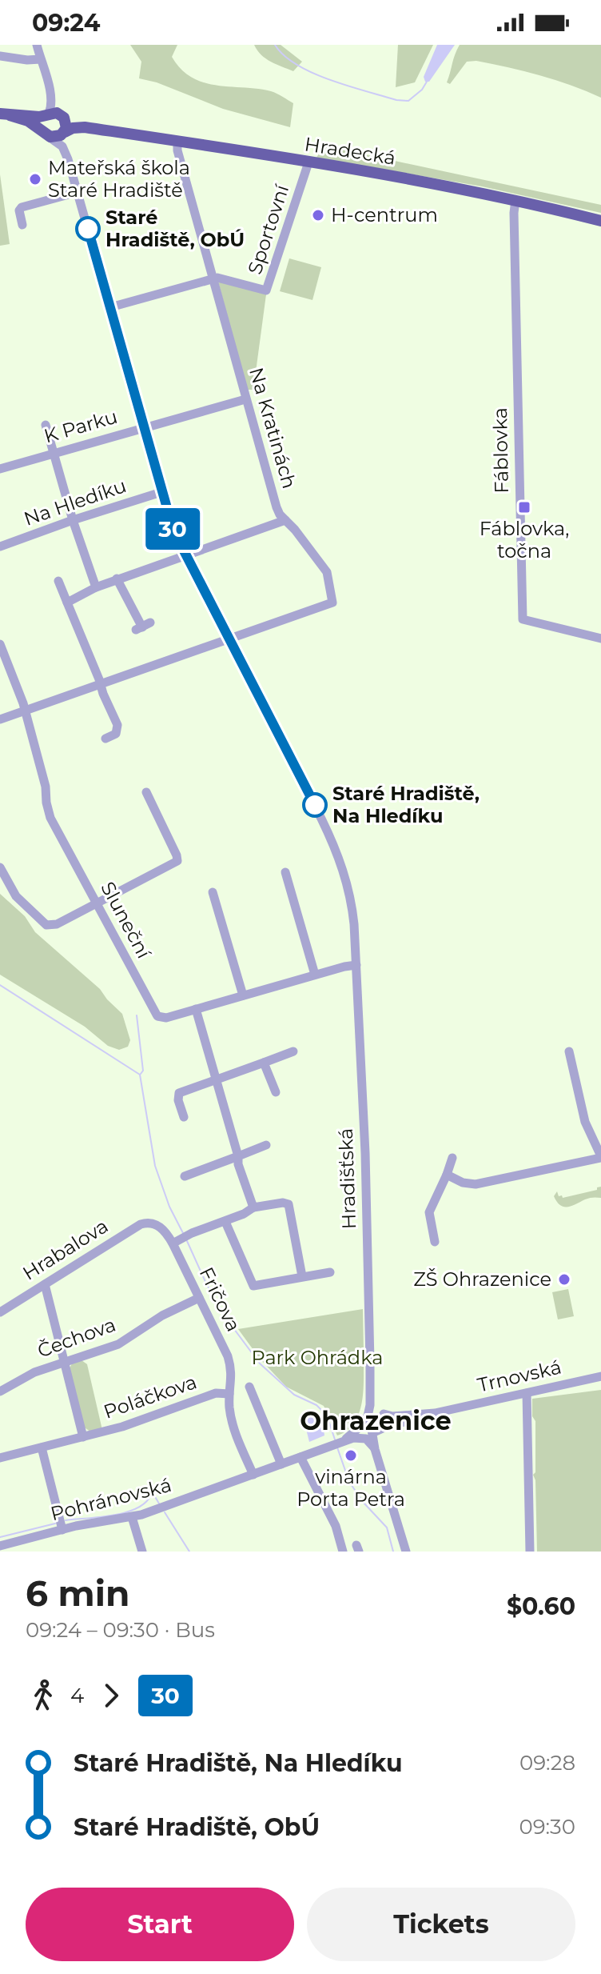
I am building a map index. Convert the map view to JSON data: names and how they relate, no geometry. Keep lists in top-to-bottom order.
{
  "streets": {
    "main road": ["Hradecká"],
    "street": [
      "Sportovní",
      "K Parku",
      "Na Kratinách",
      "Fáblovka",
      "Na Hledíku",
      "Sluneční",
      "Hradišťská",
      "Hrabalova",
      "Fričova",
      "Čechova",
      "Trnovská",
      "Poláčkova",
      "Pohránovská"
    ]
  },
  "crossings": [
    ["Hradecká", "Sportovní"],
    ["Hradecká", "Na Kratinách"],
    ["Hradecká", "Fáblovka"],
    ["Hradecká", "Hradišťská"],
    ["Sportovní", "Na Kratinách"],
    ["K Parku", "Na Kratinách"],
    ["K Parku", "Hradišťská"],
    ["Na Kratinách", "Sluneční"],
    ["Na Kratinách", "Hradišťská"],
    ["Na Hledíku", "Hradišťská"],
    ["Sluneční", "Hradišťská"],
    ["Hradišťská", "Trnovská"],
    ["Hradišťská", "Pohránovská"],
    ["Hrabalova", "Fričova"],
    ["Hrabalova", "Poláčkova"],
    ["Fričova", "Čechova"],
    ["Fričova", "Poláčkova"],
    ["Fričova", "Pohránovská"],
    ["Čechova", "Poláčkova"],
    ["Trnovská", "Pohránovská"]
  ],
  "districts": ["Ohrazenice"],
  "parks": ["Park Ohrádka"],
  "places": {
    "other": [
      "Mateřská škola Staré Hradiště",
      "H-centrum",
      "Staré Hradiště, ObÚ",
      "Staré Hradiště, Na Hledíku",
      "ZŠ Ohrazenice",
      "vinárna Porta Petra"
    ],
    "transit": ["Fáblovka, točna"]
  },
  "lines": ["bus line 30"],
  "page": {
    "status": "09:24",
    "on_map": "30",
    "heading": ["6 min", "09:24 – 09:30 · Bus", "$0.60"],
    "legs": ["4", "30"],
    "list": [
      {
        "name": "Staré Hradiště, Na Hledíku",
        "value": "09:28"
      },
      {
        "name": "Staré Hradiště, ObÚ",
        "value": "09:30"
      }
    ],
    "buttons": ["Start", "Tickets"]
  }
}
